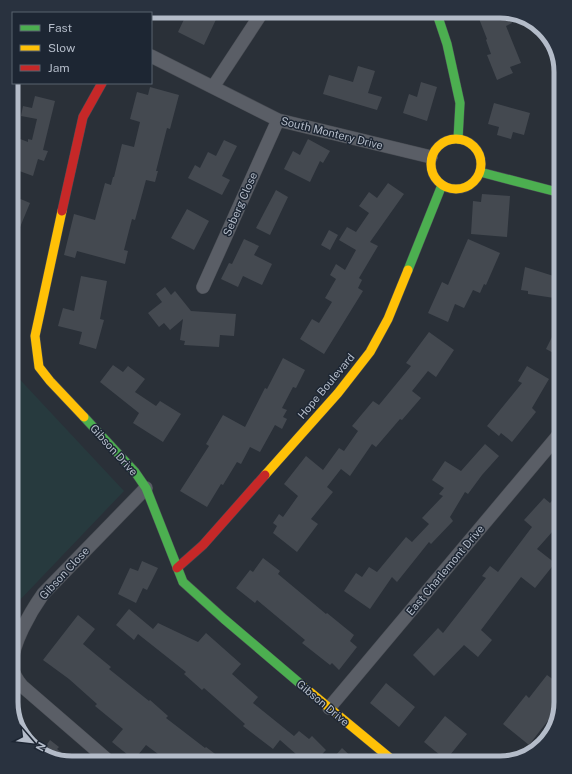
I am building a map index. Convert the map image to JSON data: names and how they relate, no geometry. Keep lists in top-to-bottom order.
{
  "streets": {
    "street": [
      "South Montery Drive",
      "Seberg Close",
      "Hope Boulevard",
      "Gibson Drive",
      "East Charlemont Drive",
      "Gibson Close"
    ]
  },
  "crossings": [
    ["South Montery Drive", "Seberg Close"],
    ["South Montery Drive", "Hope Boulevard"],
    ["Hope Boulevard", "Gibson Drive"],
    ["Gibson Drive", "East Charlemont Drive"],
    ["Gibson Drive", "Gibson Close"]
  ],
  "legend": ["Fast", "Slow", "Jam"],
  "north": "bottom right"
}
